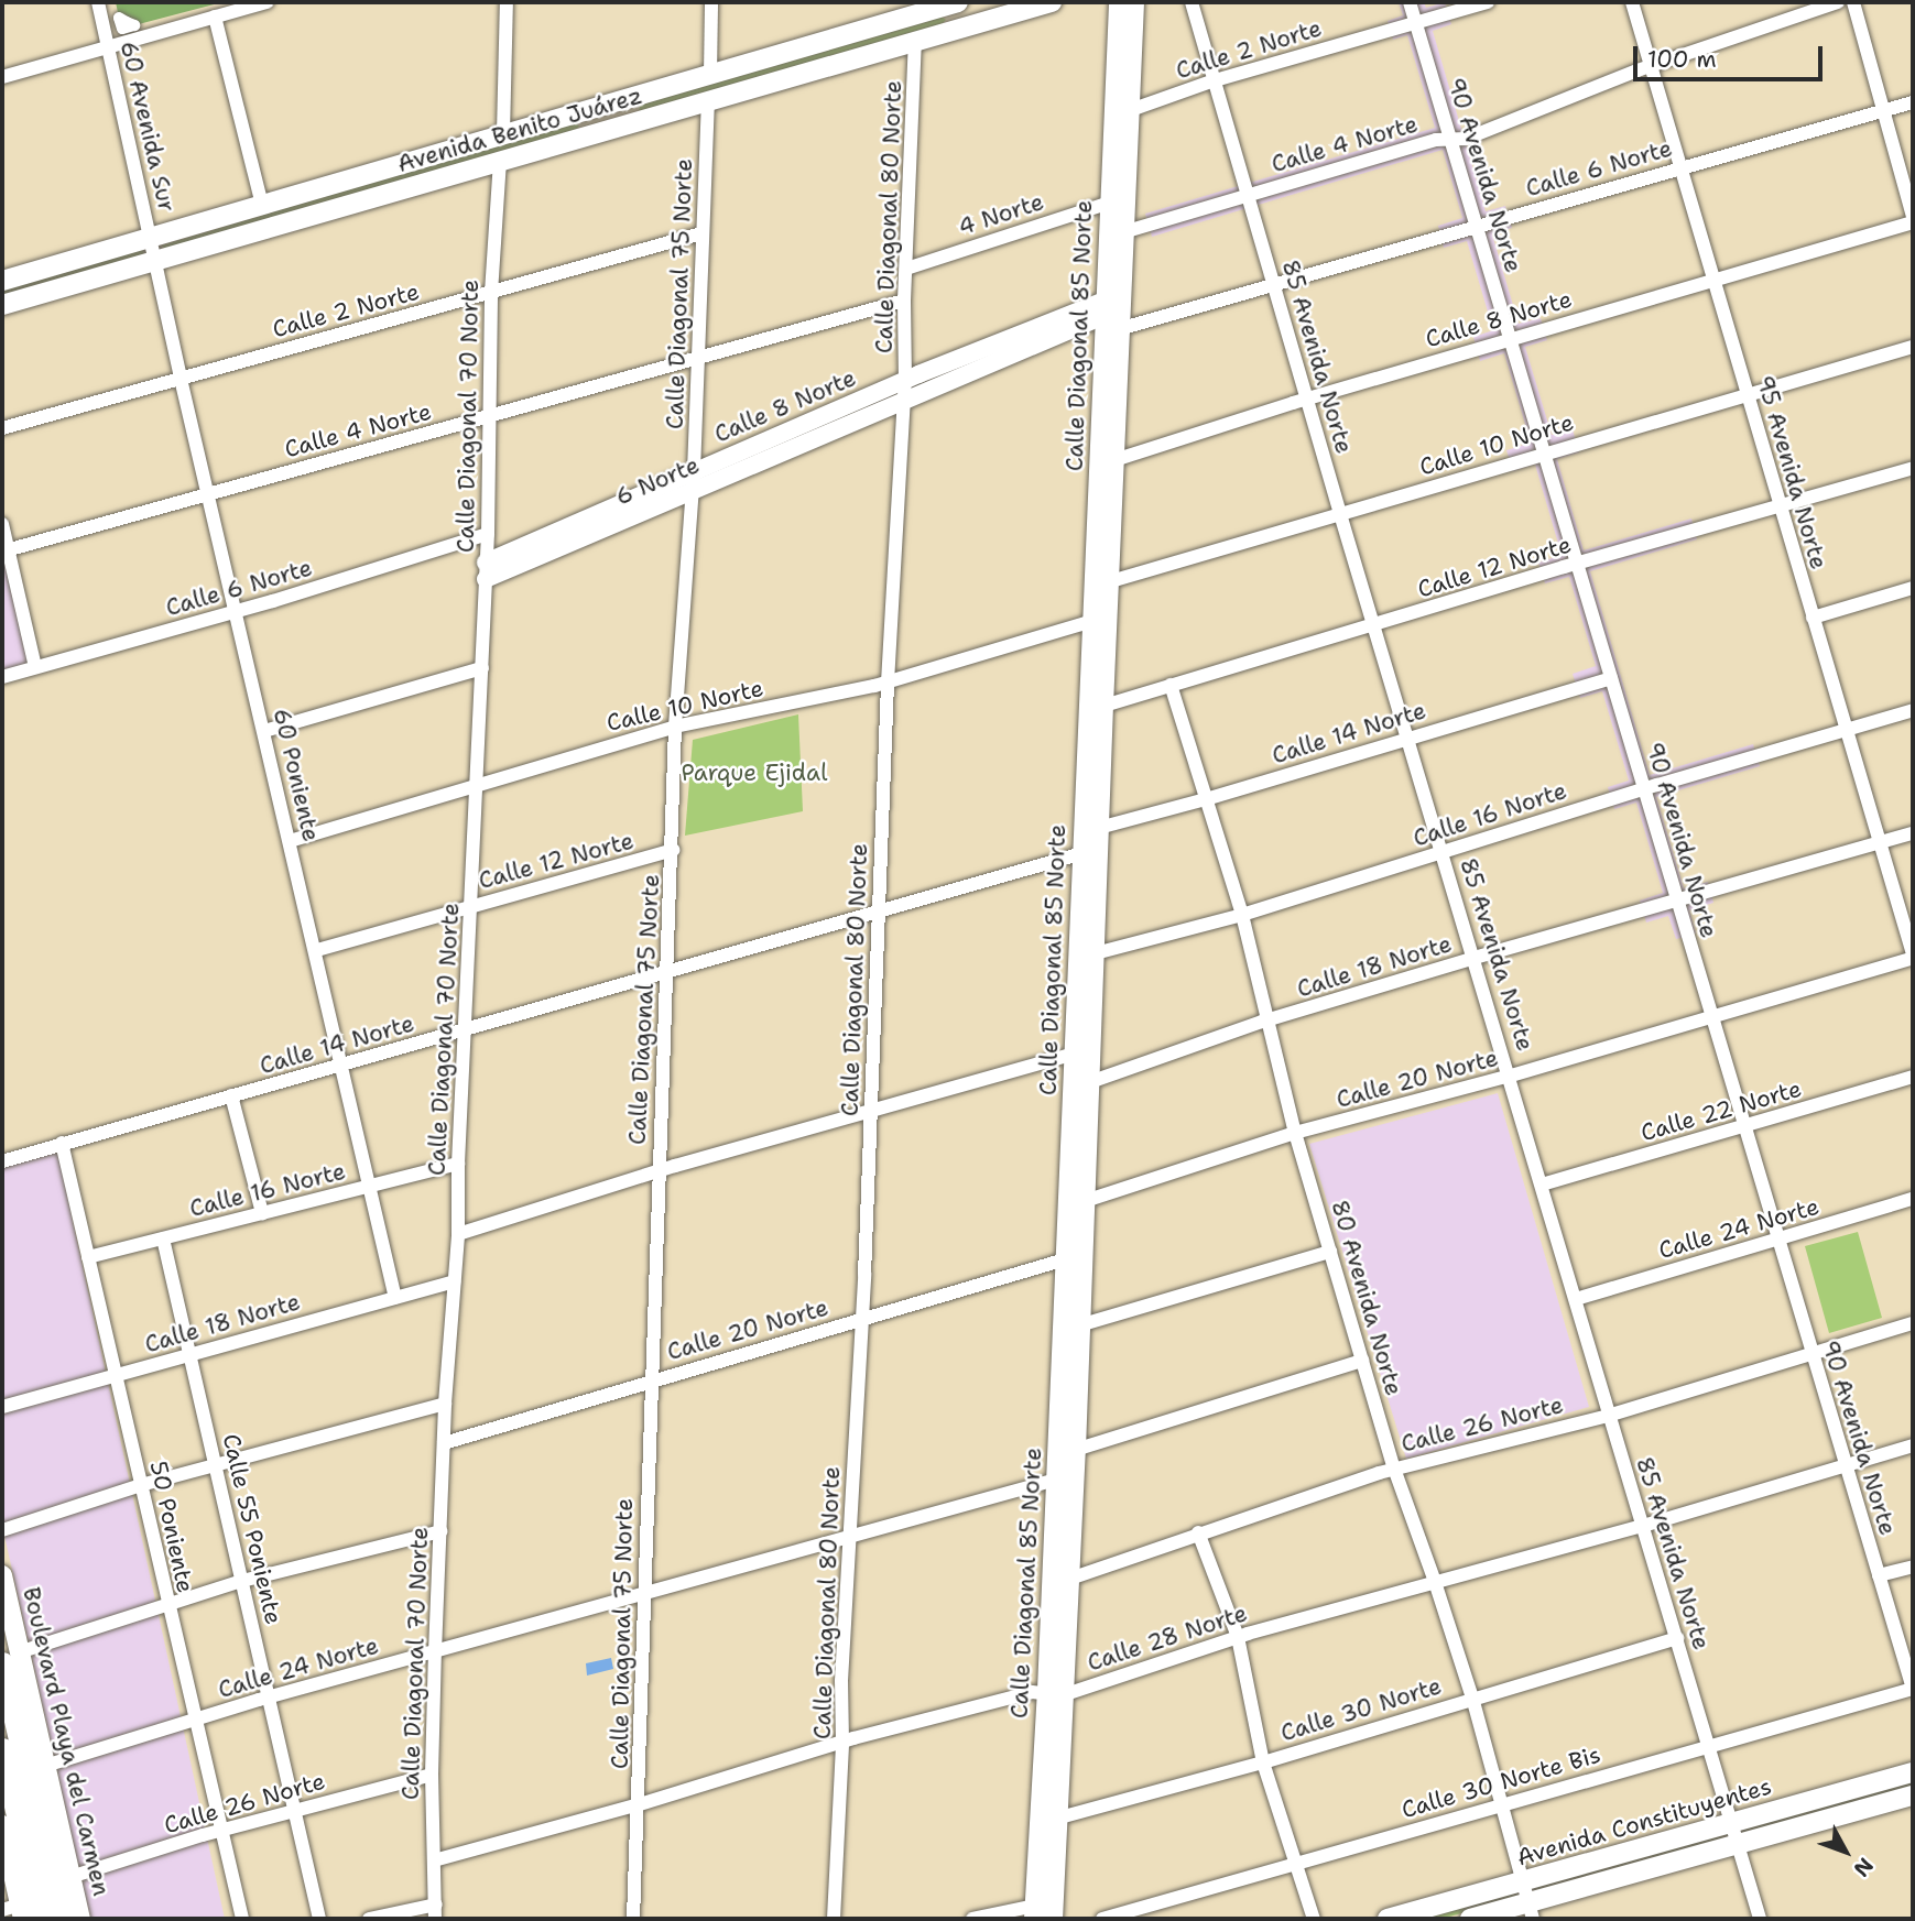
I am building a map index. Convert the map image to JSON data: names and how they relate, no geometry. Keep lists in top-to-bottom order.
{
  "streets": {
    "main road": [
      "Avenida Benito Juárez",
      "Calle Diagonal 85 Norte",
      "Boulevard Playa del Carmen",
      "Avenida Constituyentes"
    ],
    "street": [
      "Calle 2 Norte",
      "60 Avenida Sur",
      "Calle 4 Norte",
      "Calle 6 Norte",
      "90 Avenida Norte",
      "4 Norte",
      "Calle Diagonal 80 Norte",
      "Calle Diagonal 75 Norte",
      "Calle 8 Norte",
      "85 Avenida Norte",
      "Calle Diagonal 70 Norte",
      "Calle 10 Norte",
      "95 Avenida Norte",
      "6 Norte",
      "Calle 12 Norte",
      "Calle 14 Norte",
      "60 Poniente",
      "Calle 16 Norte",
      "Calle 18 Norte",
      "Calle 20 Norte",
      "Calle 22 Norte",
      "Calle 24 Norte",
      "80 Avenida Norte",
      "Calle 26 Norte",
      "50 Poniente",
      "Calle 55 Poniente",
      "Calle 28 Norte",
      "Calle 30 Norte",
      "Calle 30 Norte Bis"
    ]
  },
  "crossings": [
    ["Calle 2 Norte", "90 Avenida Norte"],
    ["Calle 2 Norte", "Calle Diagonal 75 Norte"],
    ["Calle 2 Norte", "Calle Diagonal 85 Norte"],
    ["Calle 2 Norte", "85 Avenida Norte"],
    ["Calle 2 Norte", "Calle Diagonal 70 Norte"],
    ["Calle 2 Norte", "60 Poniente"],
    ["60 Avenida Sur", "Avenida Benito Juárez"],
    ["60 Avenida Sur", "60 Poniente"],
    ["Avenida Benito Juárez", "Calle Diagonal 80 Norte"],
    ["Avenida Benito Juárez", "Calle Diagonal 75 Norte"],
    ["Avenida Benito Juárez", "Calle Diagonal 70 Norte"],
    ["Avenida Benito Juárez", "60 Poniente"],
    ["Calle 4 Norte", "90 Avenida Norte"],
    ["Calle 4 Norte", "Calle Diagonal 80 Norte"],
    ["Calle 4 Norte", "Calle Diagonal 75 Norte"],
    ["Calle 4 Norte", "Calle Diagonal 85 Norte"],
    ["Calle 4 Norte", "85 Avenida Norte"],
    ["Calle 4 Norte", "Calle Diagonal 70 Norte"],
    ["Calle 4 Norte", "95 Avenida Norte"],
    ["Calle 4 Norte", "60 Poniente"],
    ["Calle 6 Norte", "90 Avenida Norte"],
    ["Calle 6 Norte", "Calle 8 Norte"],
    ["Calle 6 Norte", "Calle Diagonal 85 Norte"],
    ["Calle 6 Norte", "85 Avenida Norte"],
    ["Calle 6 Norte", "Calle Diagonal 70 Norte"],
    ["Calle 6 Norte", "95 Avenida Norte"],
    ["Calle 6 Norte", "6 Norte"],
    ["Calle 6 Norte", "60 Poniente"],
    ["90 Avenida Norte", "Calle 8 Norte"],
    ["90 Avenida Norte", "Calle 10 Norte"],
    ["90 Avenida Norte", "Calle 12 Norte"],
    ["90 Avenida Norte", "Calle 14 Norte"],
    ["90 Avenida Norte", "Calle 16 Norte"],
    ["90 Avenida Norte", "Calle 18 Norte"],
    ["90 Avenida Norte", "Calle 20 Norte"],
    ["90 Avenida Norte", "Calle 22 Norte"],
    ["90 Avenida Norte", "Calle 24 Norte"],
    ["90 Avenida Norte", "Calle 26 Norte"],
    ["90 Avenida Norte", "Calle 28 Norte"],
    ["90 Avenida Norte", "Calle 30 Norte Bis"],
    ["4 Norte", "Calle Diagonal 80 Norte"],
    ["4 Norte", "Calle Diagonal 85 Norte"],
    ["Calle Diagonal 80 Norte", "Calle 8 Norte"],
    ["Calle Diagonal 80 Norte", "Calle 10 Norte"],
    ["Calle Diagonal 80 Norte", "6 Norte"],
    ["Calle Diagonal 80 Norte", "Calle 14 Norte"],
    ["Calle Diagonal 80 Norte", "Calle 20 Norte"],
    ["Calle Diagonal 80 Norte", "Calle 24 Norte"],
    ["Calle Diagonal 80 Norte", "Calle 28 Norte"],
    ["Calle Diagonal 75 Norte", "Calle 8 Norte"],
    ["Calle Diagonal 75 Norte", "Calle 10 Norte"],
    ["Calle Diagonal 75 Norte", "6 Norte"],
    ["Calle Diagonal 75 Norte", "Calle 12 Norte"],
    ["Calle Diagonal 75 Norte", "Calle 14 Norte"],
    ["Calle Diagonal 75 Norte", "Calle 20 Norte"],
    ["Calle Diagonal 75 Norte", "Calle 24 Norte"],
    ["Calle Diagonal 75 Norte", "Calle 28 Norte"],
    ["Calle 8 Norte", "Calle Diagonal 85 Norte"],
    ["Calle 8 Norte", "85 Avenida Norte"],
    ["Calle 8 Norte", "Calle Diagonal 70 Norte"],
    ["Calle 8 Norte", "95 Avenida Norte"],
    ["Calle 8 Norte", "6 Norte"],
    ["Calle Diagonal 85 Norte", "Calle 10 Norte"],
    ["Calle Diagonal 85 Norte", "6 Norte"],
    ["Calle Diagonal 85 Norte", "Calle 12 Norte"],
    ["Calle Diagonal 85 Norte", "Calle 14 Norte"],
    ["Calle Diagonal 85 Norte", "Calle 16 Norte"],
    ["Calle Diagonal 85 Norte", "Calle 18 Norte"],
    ["Calle Diagonal 85 Norte", "Calle 20 Norte"],
    ["Calle Diagonal 85 Norte", "Calle 24 Norte"],
    ["Calle Diagonal 85 Norte", "Calle 26 Norte"],
    ["Calle Diagonal 85 Norte", "Calle 28 Norte"],
    ["Calle Diagonal 85 Norte", "Calle 30 Norte"],
    ["85 Avenida Norte", "Calle 10 Norte"],
    ["85 Avenida Norte", "Calle 12 Norte"],
    ["85 Avenida Norte", "Calle 14 Norte"],
    ["85 Avenida Norte", "Calle 16 Norte"],
    ["85 Avenida Norte", "Calle 18 Norte"],
    ["85 Avenida Norte", "Calle 20 Norte"],
    ["85 Avenida Norte", "Calle 22 Norte"],
    ["85 Avenida Norte", "Calle 24 Norte"],
    ["85 Avenida Norte", "Calle 26 Norte"],
    ["85 Avenida Norte", "Calle 28 Norte"],
    ["85 Avenida Norte", "Calle 30 Norte"],
    ["85 Avenida Norte", "Calle 30 Norte Bis"],
    ["85 Avenida Norte", "Avenida Constituyentes"],
    ["Calle Diagonal 70 Norte", "Calle 10 Norte"],
    ["Calle Diagonal 70 Norte", "6 Norte"],
    ["Calle Diagonal 70 Norte", "Calle 12 Norte"],
    ["Calle Diagonal 70 Norte", "Calle 14 Norte"],
    ["Calle Diagonal 70 Norte", "Calle 16 Norte"],
    ["Calle Diagonal 70 Norte", "Calle 18 Norte"],
    ["Calle Diagonal 70 Norte", "Calle 20 Norte"],
    ["Calle Diagonal 70 Norte", "Calle 24 Norte"],
    ["Calle Diagonal 70 Norte", "Calle 26 Norte"],
    ["Calle Diagonal 70 Norte", "Calle 28 Norte"],
    ["Calle 10 Norte", "95 Avenida Norte"],
    ["Calle 10 Norte", "60 Poniente"],
    ["95 Avenida Norte", "Calle 12 Norte"],
    ["95 Avenida Norte", "Calle 16 Norte"],
    ["95 Avenida Norte", "Calle 18 Norte"],
    ["95 Avenida Norte", "Calle 20 Norte"],
    ["Calle 12 Norte", "60 Poniente"],
    ["Calle 12 Norte", "80 Avenida Norte"],
    ["Calle 14 Norte", "60 Poniente"],
    ["Calle 14 Norte", "80 Avenida Norte"],
    ["Calle 14 Norte", "50 Poniente"],
    ["60 Poniente", "Calle 16 Norte"],
    ["60 Poniente", "Calle 18 Norte"],
    ["Calle 16 Norte", "80 Avenida Norte"],
    ["Calle 16 Norte", "50 Poniente"],
    ["Calle 16 Norte", "Calle 55 Poniente"],
    ["Calle 18 Norte", "80 Avenida Norte"],
    ["Calle 18 Norte", "50 Poniente"],
    ["Calle 18 Norte", "Calle 55 Poniente"],
    ["Calle 20 Norte", "80 Avenida Norte"],
    ["Calle 24 Norte", "50 Poniente"],
    ["Calle 24 Norte", "Calle 55 Poniente"],
    ["Calle 24 Norte", "Boulevard Playa del Carmen"],
    ["80 Avenida Norte", "Calle 26 Norte"],
    ["80 Avenida Norte", "Calle 28 Norte"],
    ["80 Avenida Norte", "Calle 30 Norte"],
    ["80 Avenida Norte", "Calle 30 Norte Bis"],
    ["80 Avenida Norte", "Avenida Constituyentes"],
    ["Calle 26 Norte", "50 Poniente"],
    ["Calle 26 Norte", "Calle 55 Poniente"],
    ["Calle 26 Norte", "Boulevard Playa del Carmen"]
  ],
  "parks": ["Parque Ejidal"],
  "scale_bar": "100 m",
  "north": "bottom right"
}
